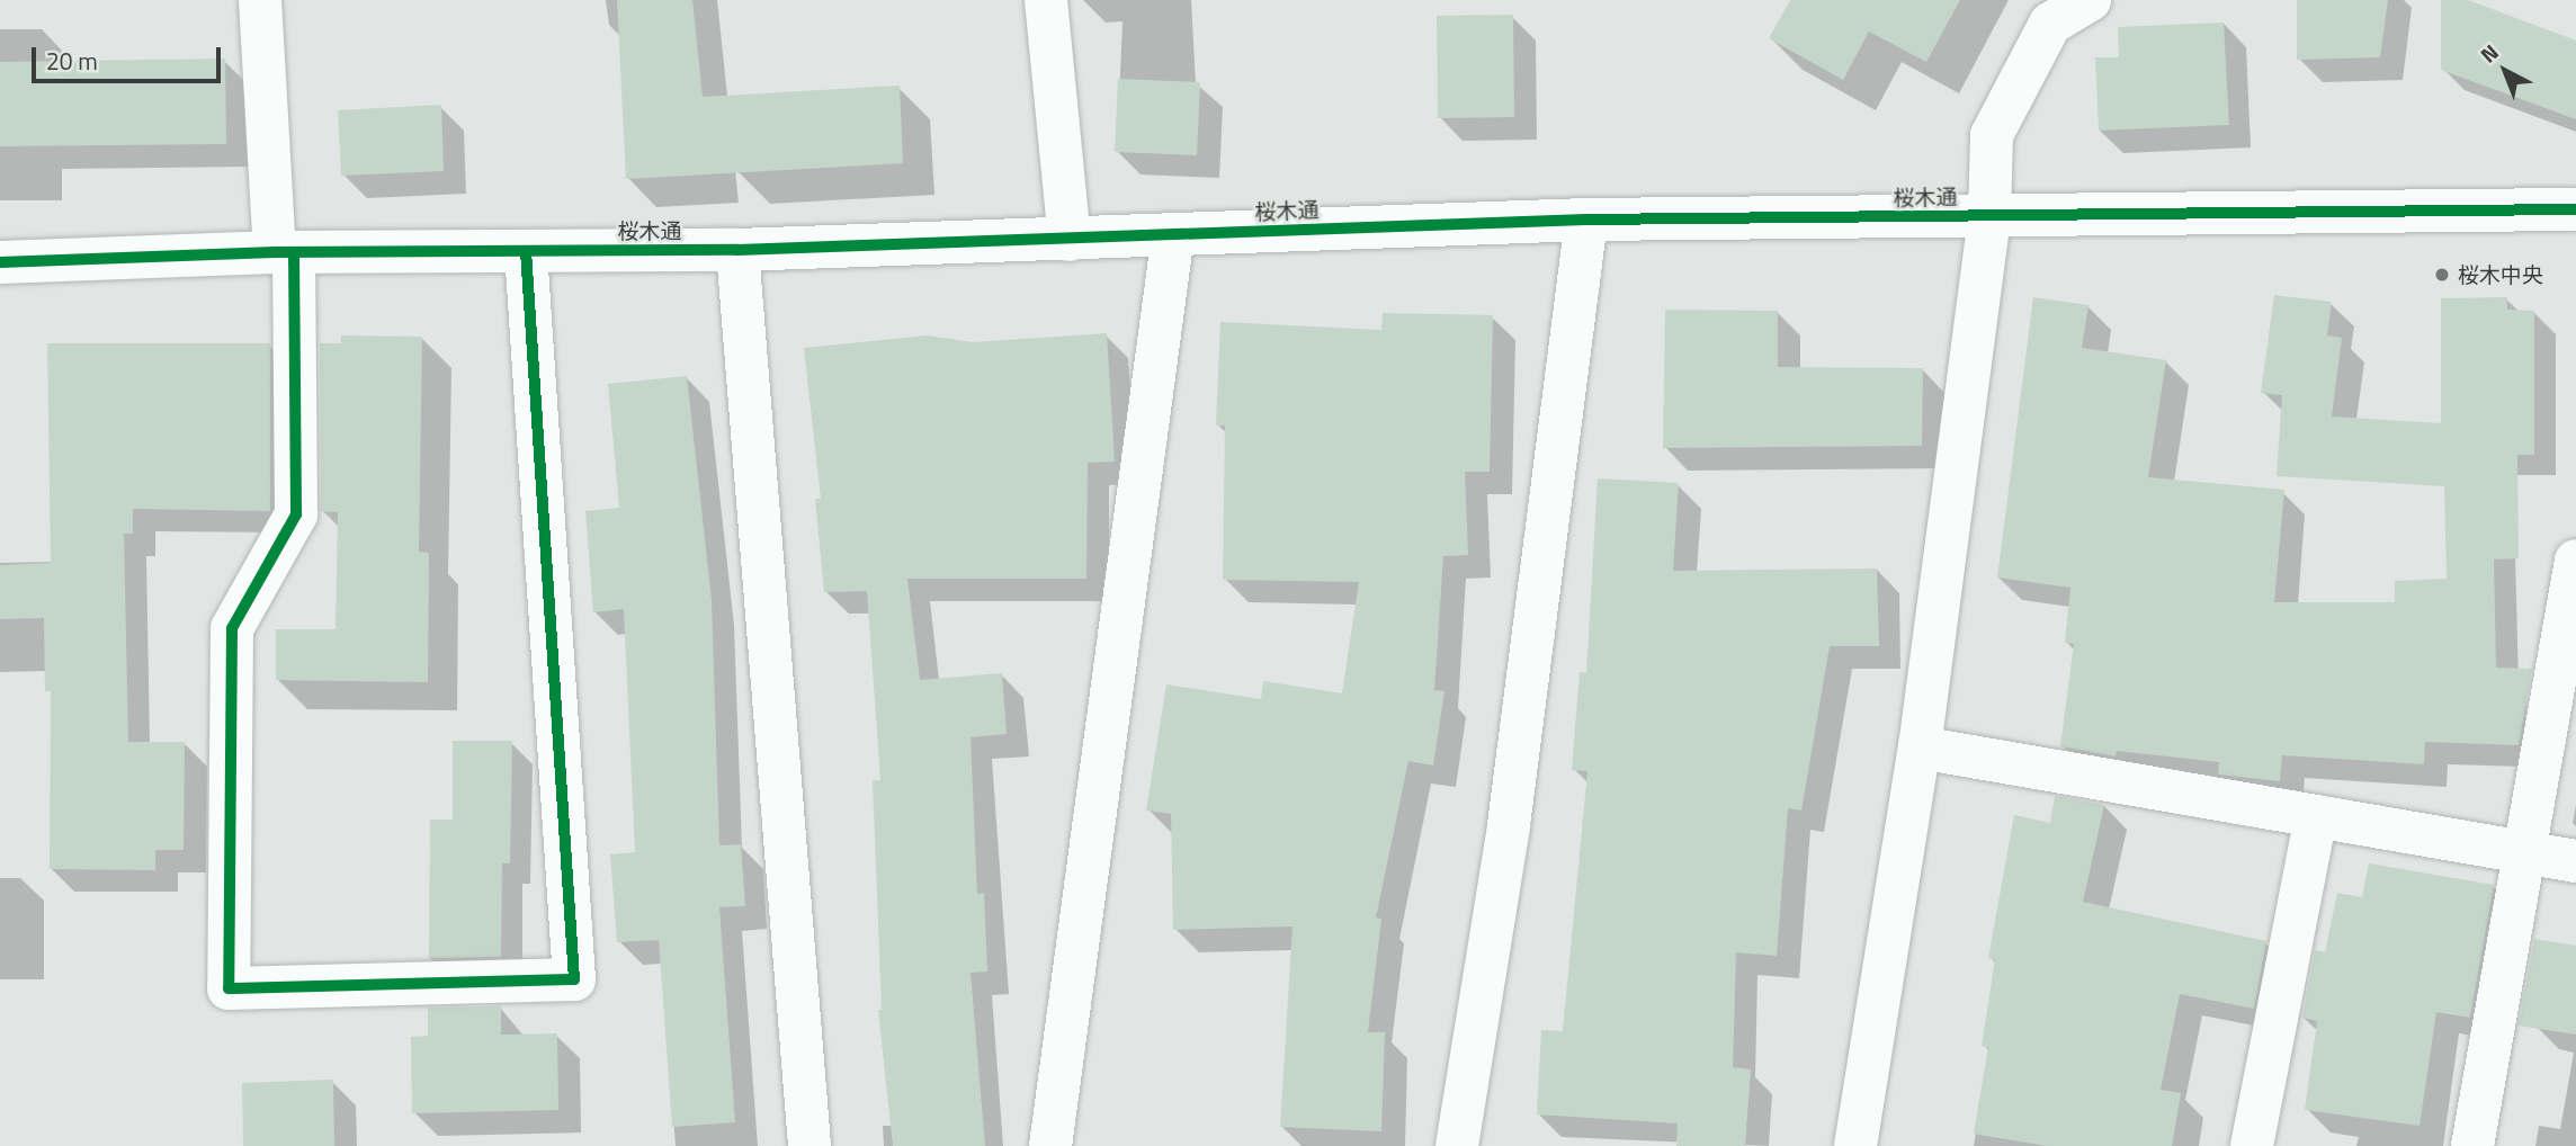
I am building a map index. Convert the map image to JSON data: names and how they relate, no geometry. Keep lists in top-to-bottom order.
{
  "streets": {
    "street": ["桜木通"]
  },
  "places": ["桜木中央"],
  "scale_bar": "20 m",
  "north": "top left"
}
